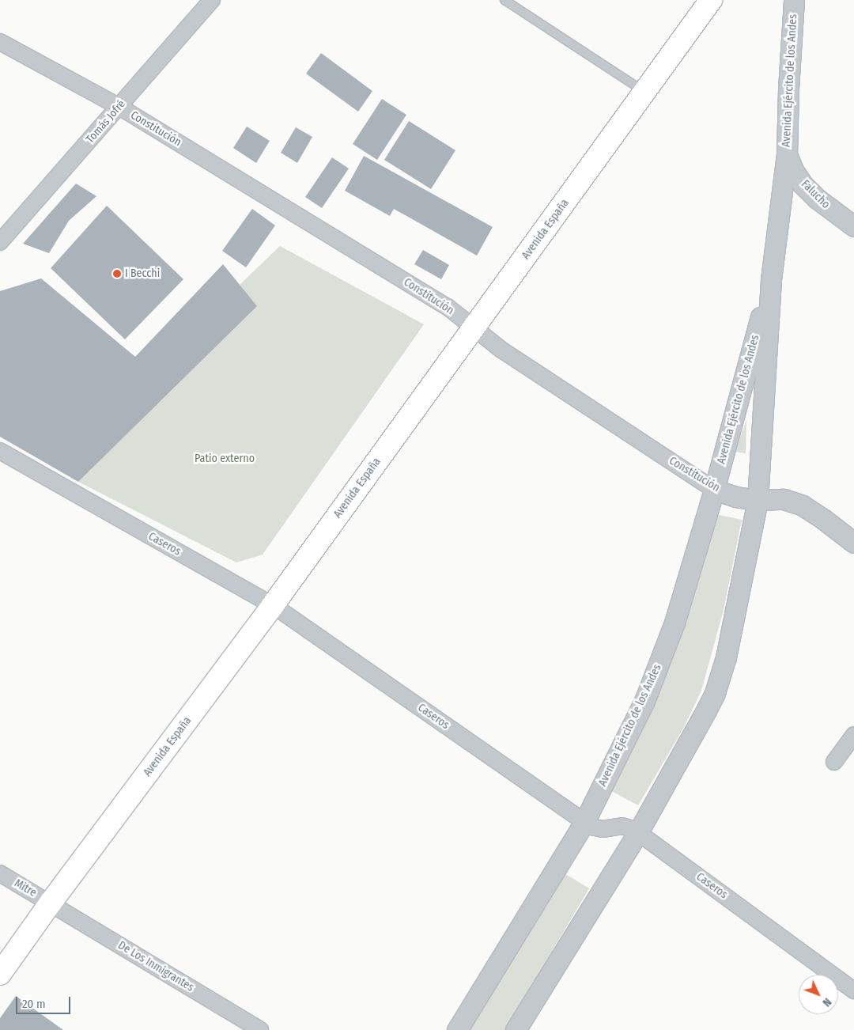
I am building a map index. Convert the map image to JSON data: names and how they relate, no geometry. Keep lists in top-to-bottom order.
{
  "streets": {
    "main road": ["Avenida España"],
    "street": [
      "Avenida Ejército de los Andes",
      "Tomás Jofré",
      "Constitución",
      "Falucho",
      "Caseros",
      "Mitre",
      "De Los Inmigrantes"
    ]
  },
  "crossings": [
    ["Avenida Ejército de los Andes", "Constitución"],
    ["Avenida Ejército de los Andes", "Falucho"],
    ["Avenida Ejército de los Andes", "Caseros"],
    ["Tomás Jofré", "Constitución"],
    ["Constitución", "Avenida España"],
    ["Avenida España", "Caseros"],
    ["Avenida España", "Mitre"],
    ["Avenida España", "De Los Inmigrantes"],
    ["Mitre", "De Los Inmigrantes"]
  ],
  "parks": ["Patio externo"],
  "places": ["I Becchi"],
  "scale_bar": "20 m",
  "north": "bottom right"
}
